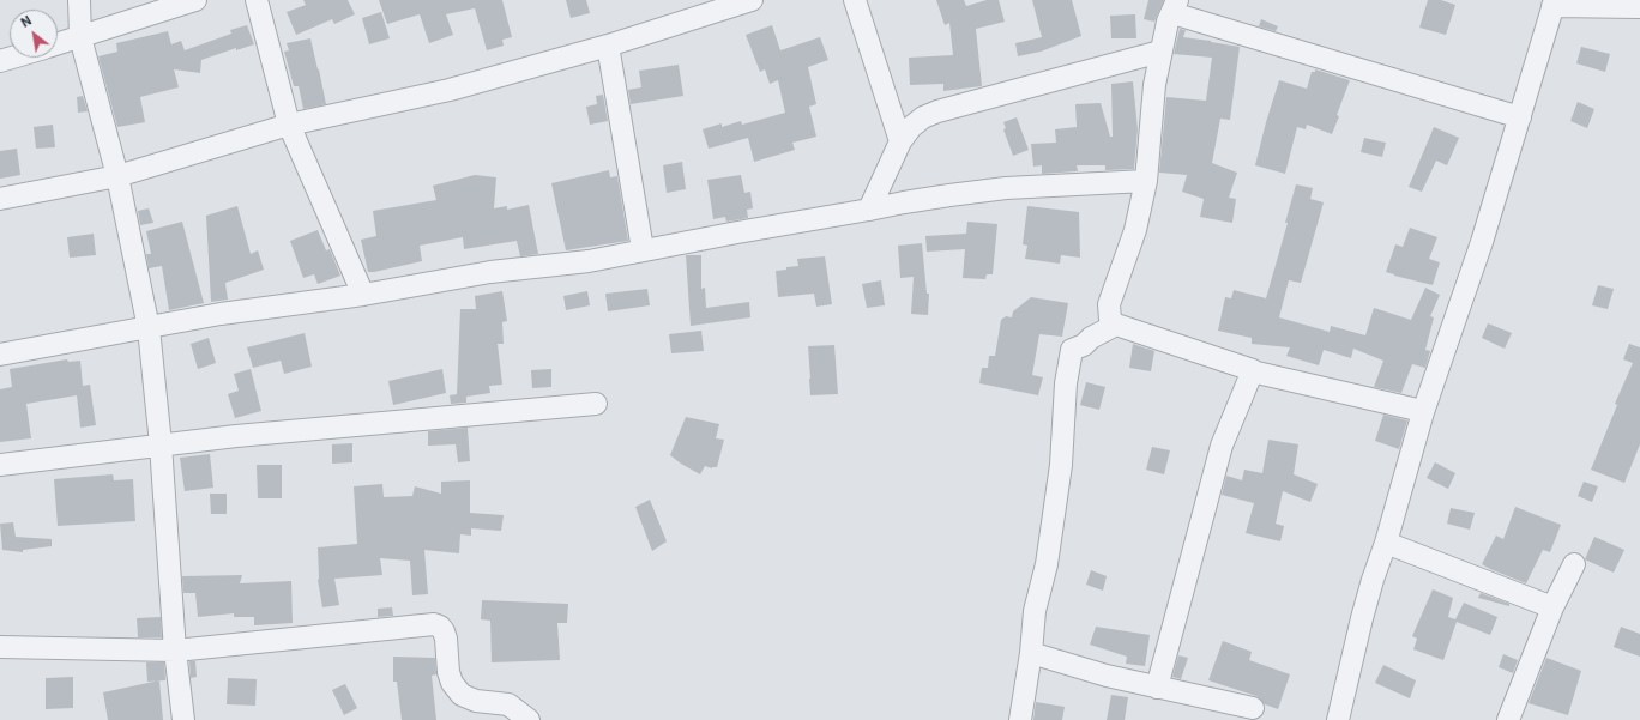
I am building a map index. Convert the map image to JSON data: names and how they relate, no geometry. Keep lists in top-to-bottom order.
{
  "north": "top left"
}
